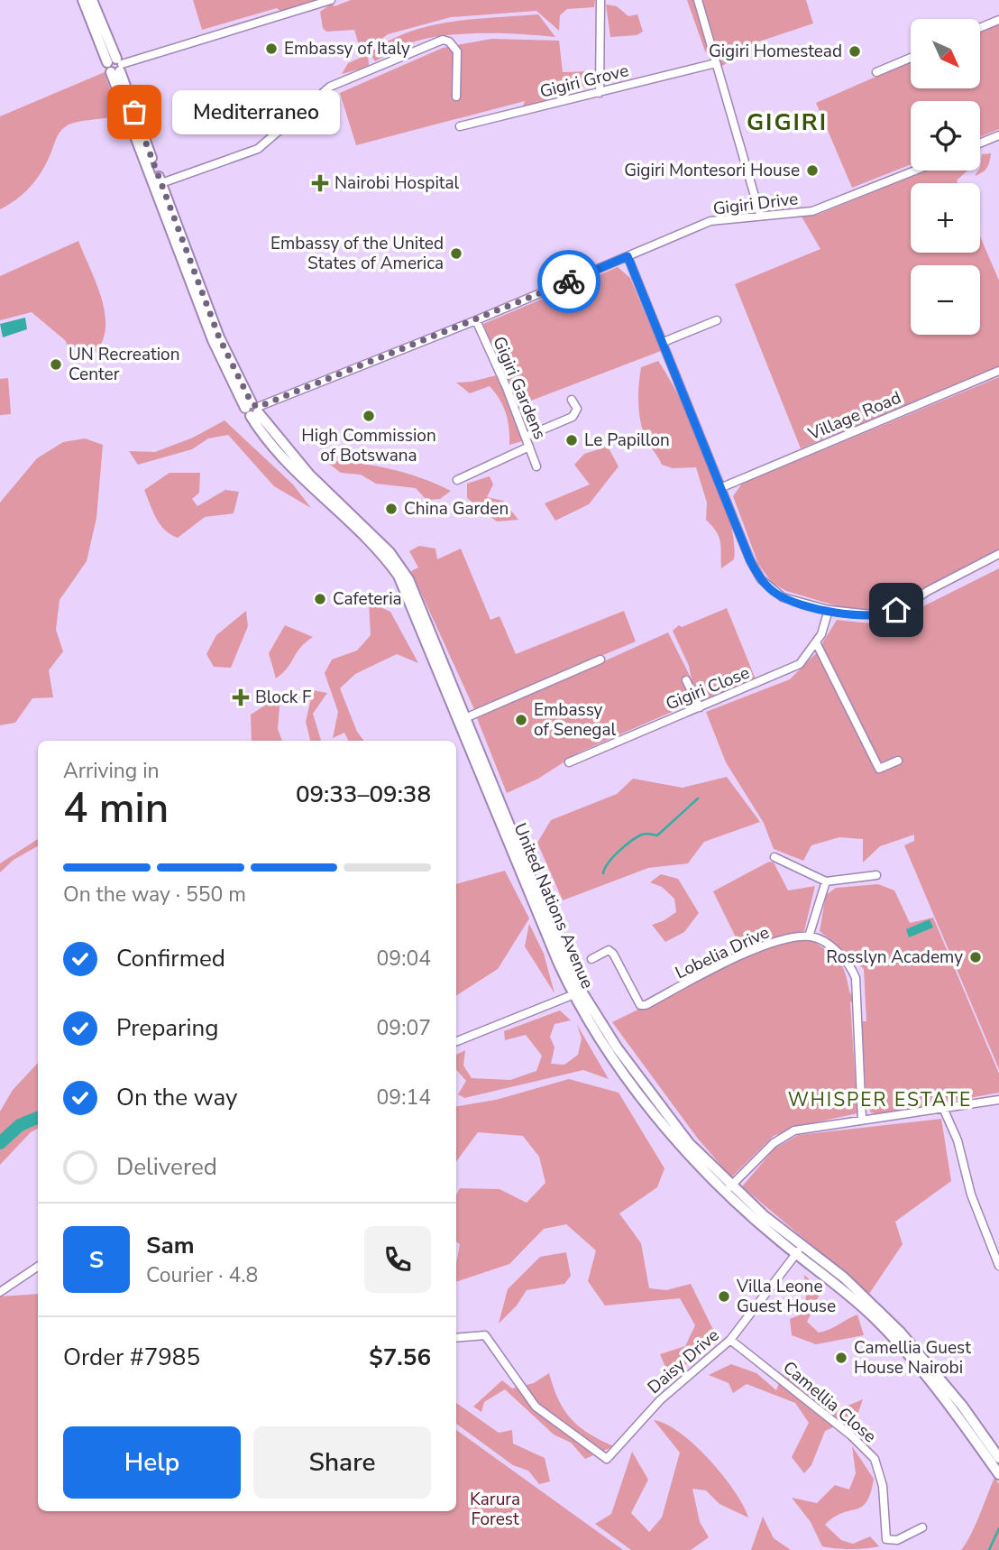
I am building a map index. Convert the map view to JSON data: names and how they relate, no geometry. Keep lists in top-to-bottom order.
{
  "streets": {
    "street": [
      "Gigiri Grove",
      "Gigiri Drive",
      "Gigiri Gardens",
      "Village Road",
      "Gigiri Close",
      "United Nations Avenue",
      "Lobelia Drive",
      "Daisy Drive",
      "Camellia Close"
    ]
  },
  "crossings": [
    ["Gigiri Drive", "Gigiri Gardens"],
    ["Gigiri Drive", "United Nations Avenue"],
    ["United Nations Avenue", "Daisy Drive"],
    ["Daisy Drive", "Camellia Close"]
  ],
  "districts": ["GIGIRI", "WHISPER ESTATE"],
  "parks": ["Karura Forest"],
  "places": {
    "other": [
      "Embassy of Italy",
      "Gigiri Homestead",
      "Mediterraneo",
      "Gigiri Montesori House",
      "Embassy of the United States of America",
      "UN Recreation Center",
      "High Commission of Botswana",
      "Le Papillon",
      "China Garden",
      "Cafeteria",
      "Embassy of Senegal",
      "Rosslyn Academy",
      "Villa Leone Guest House",
      "Camellia Guest House Nairobi"
    ],
    "health": ["Nairobi Hospital", "Block F"]
  },
  "north": "bottom right",
  "page": {
    "map_buttons": ["+", "−"],
    "bubble": "Mediterraneo",
    "heading": ["4 min", "Arriving in", "09:33–09:38"],
    "panel": [
      "Sam",
      "Courier · 4.8",
      "Order #7985",
      "$7.56"
    ],
    "bar": "On the way · 550 m",
    "list": [
      ["Confirmed", "09:04"],
      ["Preparing", "09:07"],
      ["On the way", "09:14"],
      "Delivered"
    ],
    "round": "S",
    "buttons": ["Help", "Share"]
  }
}
